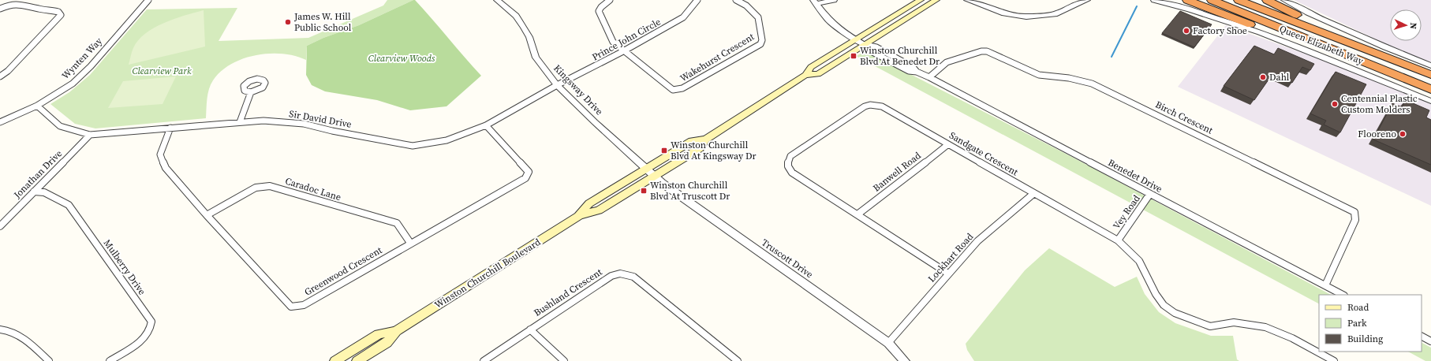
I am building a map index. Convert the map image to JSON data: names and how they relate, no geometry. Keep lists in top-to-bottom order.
{
  "streets": {
    "highway": ["Queen Elizabeth Way"],
    "main road": ["Winston Churchill Boulevard"],
    "street": [
      "Prince John Circle",
      "Wakehurst Crescent",
      "Wynten Way",
      "Kingsway Drive",
      "Birch Crescent",
      "Sir David Drive",
      "Sandgate Crescent",
      "Banwell Road",
      "Jonathan Drive",
      "Benedet Drive",
      "Caradoc Lane",
      "Vey Road",
      "Lockhart Road",
      "Truscott Drive",
      "Mulberry Drive",
      "Greenwood Crescent",
      "Bushland Crescent"
    ]
  },
  "crossings": [
    ["Prince John Circle", "Wakehurst Crescent"],
    ["Prince John Circle", "Kingsway Drive"],
    ["Prince John Circle", "Sir David Drive"],
    ["Wynten Way", "Sir David Drive"],
    ["Kingsway Drive", "Sir David Drive"],
    ["Kingsway Drive", "Truscott Drive"],
    ["Kingsway Drive", "Winston Churchill Boulevard"],
    ["Birch Crescent", "Benedet Drive"],
    ["Sir David Drive", "Jonathan Drive"],
    ["Sir David Drive", "Greenwood Crescent"],
    ["Sandgate Crescent", "Banwell Road"],
    ["Sandgate Crescent", "Vey Road"],
    ["Sandgate Crescent", "Lockhart Road"],
    ["Jonathan Drive", "Mulberry Drive"],
    ["Benedet Drive", "Vey Road"],
    ["Benedet Drive", "Winston Churchill Boulevard"],
    ["Caradoc Lane", "Greenwood Crescent"],
    ["Lockhart Road", "Truscott Drive"],
    ["Truscott Drive", "Winston Churchill Boulevard"]
  ],
  "parks": ["Clearview Woods", "Clearview Park"],
  "places": {
    "other": [
      "James W. Hill Public School",
      "Factory Shoe",
      "Dahl",
      "Centennial Plastic Custom Molders",
      "Flooreno"
    ],
    "transit": ["Winston Churchill Blvd At Benedet Dr", "Winston Churchill Blvd At Kingsway Dr", "Winston Churchill Blvd At Truscott Dr"]
  },
  "legend": ["Road", "Park", "Building"],
  "north": "right"
}
